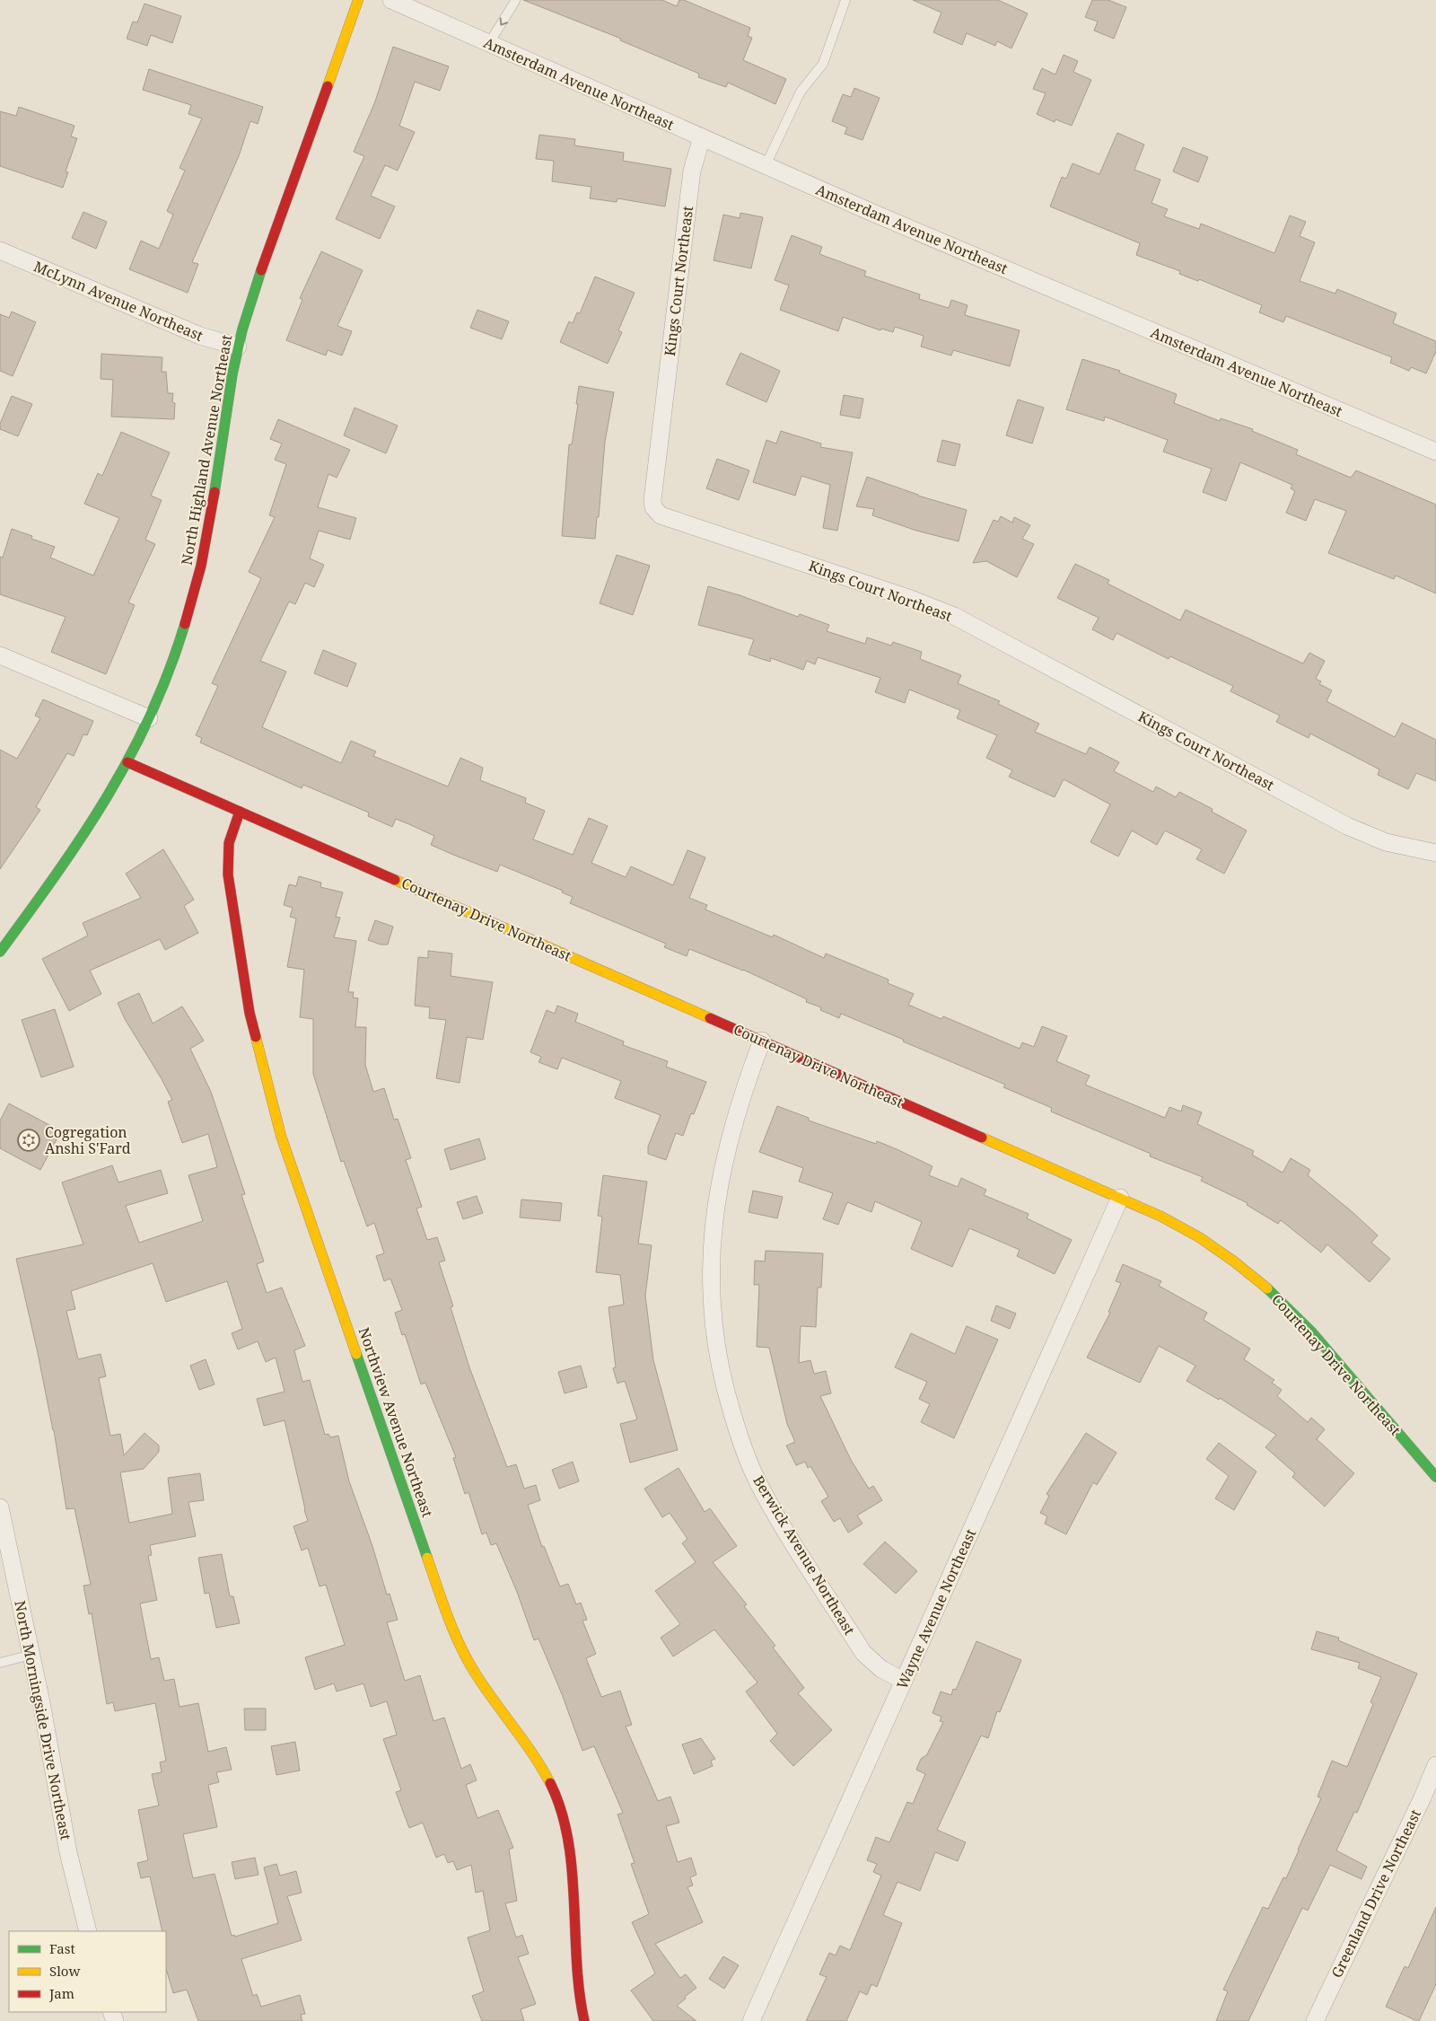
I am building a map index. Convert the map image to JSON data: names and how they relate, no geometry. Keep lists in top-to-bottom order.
{
  "streets": {
    "street": [
      "Amsterdam Avenue Northeast",
      "Kings Court Northeast",
      "McLynn Avenue Northeast",
      "North Highland Avenue Northeast",
      "Courtenay Drive Northeast",
      "Northview Avenue Northeast",
      "Berwick Avenue Northeast",
      "Wayne Avenue Northeast",
      "North Morningside Drive Northeast",
      "Greenland Drive Northeast"
    ]
  },
  "crossings": [
    ["Amsterdam Avenue Northeast", "Kings Court Northeast"],
    ["McLynn Avenue Northeast", "North Highland Avenue Northeast"],
    ["North Highland Avenue Northeast", "Courtenay Drive Northeast"],
    ["Courtenay Drive Northeast", "Northview Avenue Northeast"],
    ["Courtenay Drive Northeast", "Berwick Avenue Northeast"],
    ["Courtenay Drive Northeast", "Wayne Avenue Northeast"],
    ["Berwick Avenue Northeast", "Wayne Avenue Northeast"]
  ],
  "places": {
    "synagogue": ["Cogregation Anshi S'Fard"]
  },
  "legend": ["Fast", "Slow", "Jam"]
}
